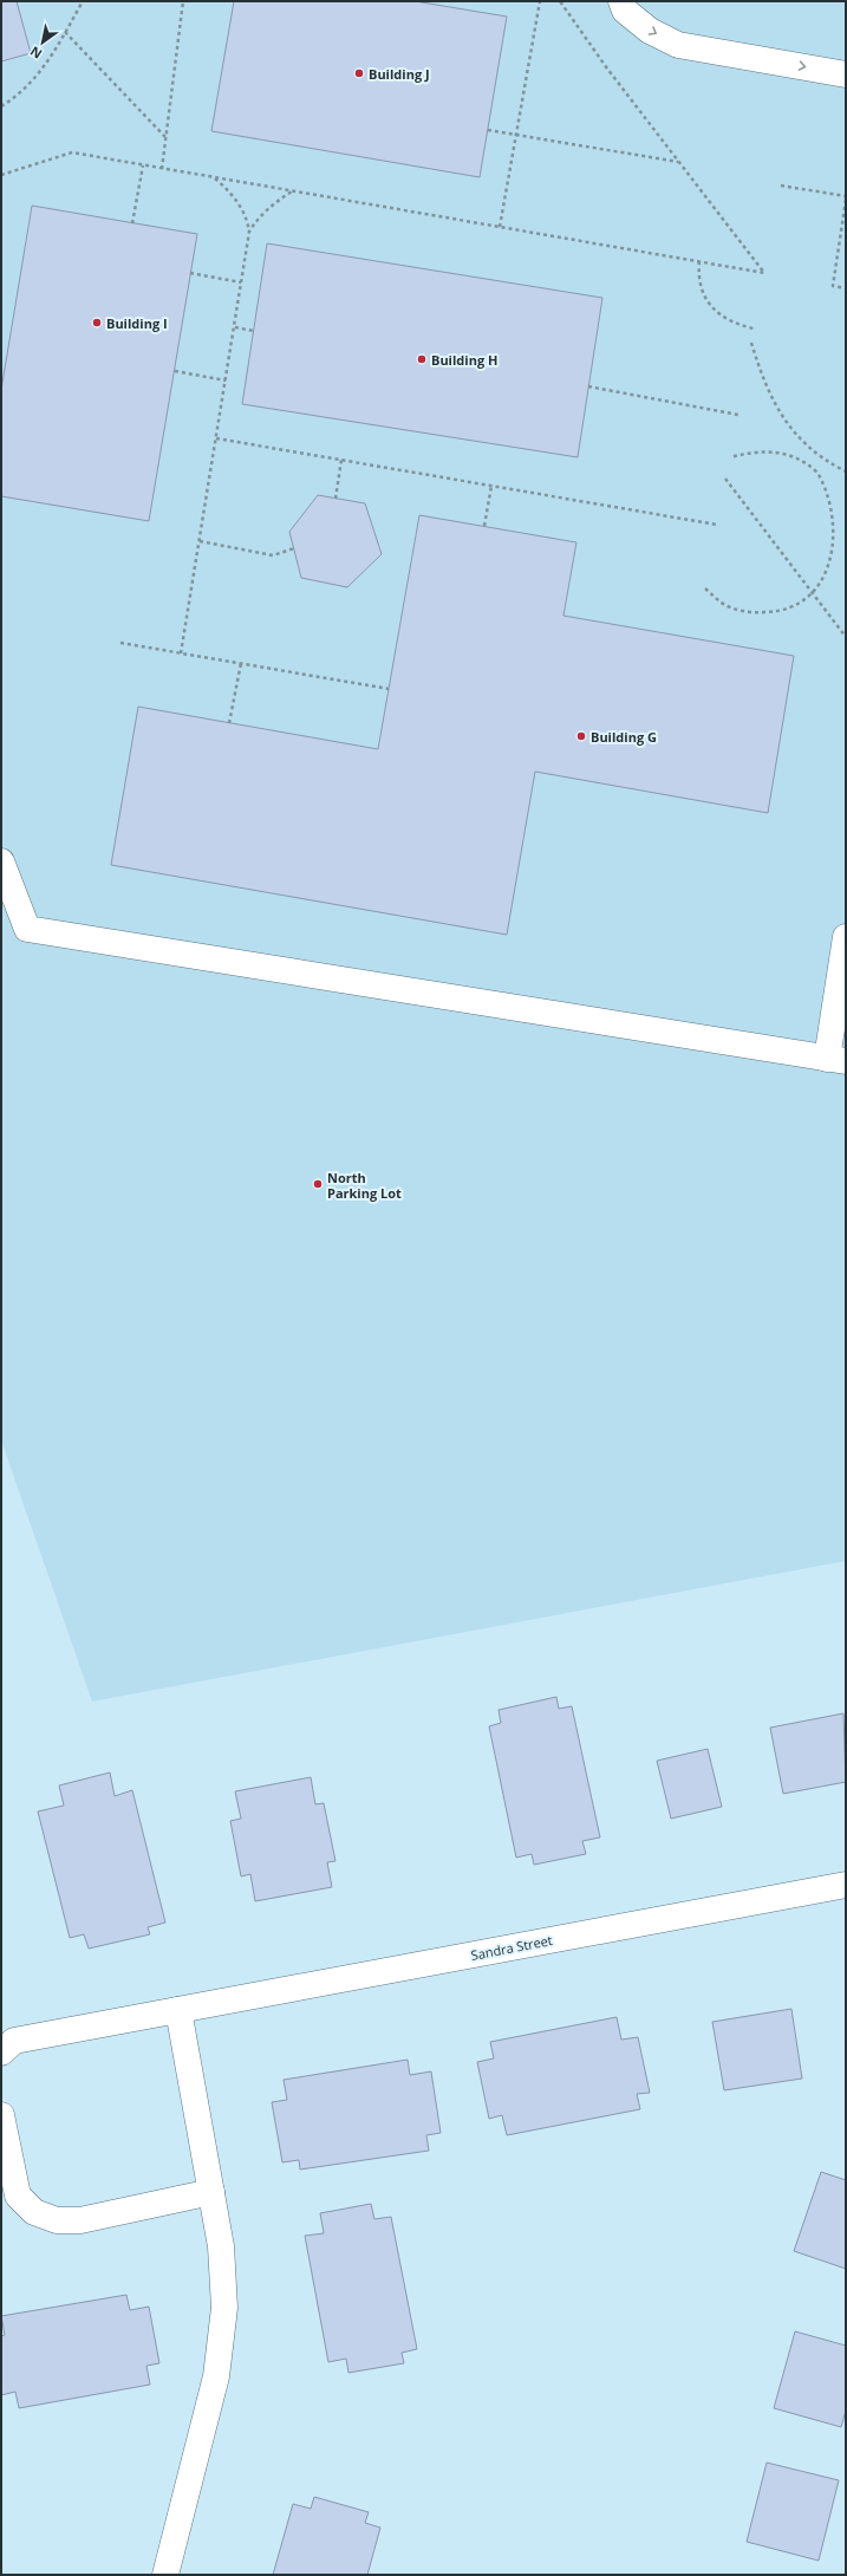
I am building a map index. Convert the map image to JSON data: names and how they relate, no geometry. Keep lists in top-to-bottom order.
{
  "streets": {
    "street": ["Sandra Street"]
  },
  "places": [
    "Building J",
    "Building I",
    "Building H",
    "Building G",
    "North Parking Lot"
  ],
  "north": "bottom left"
}
